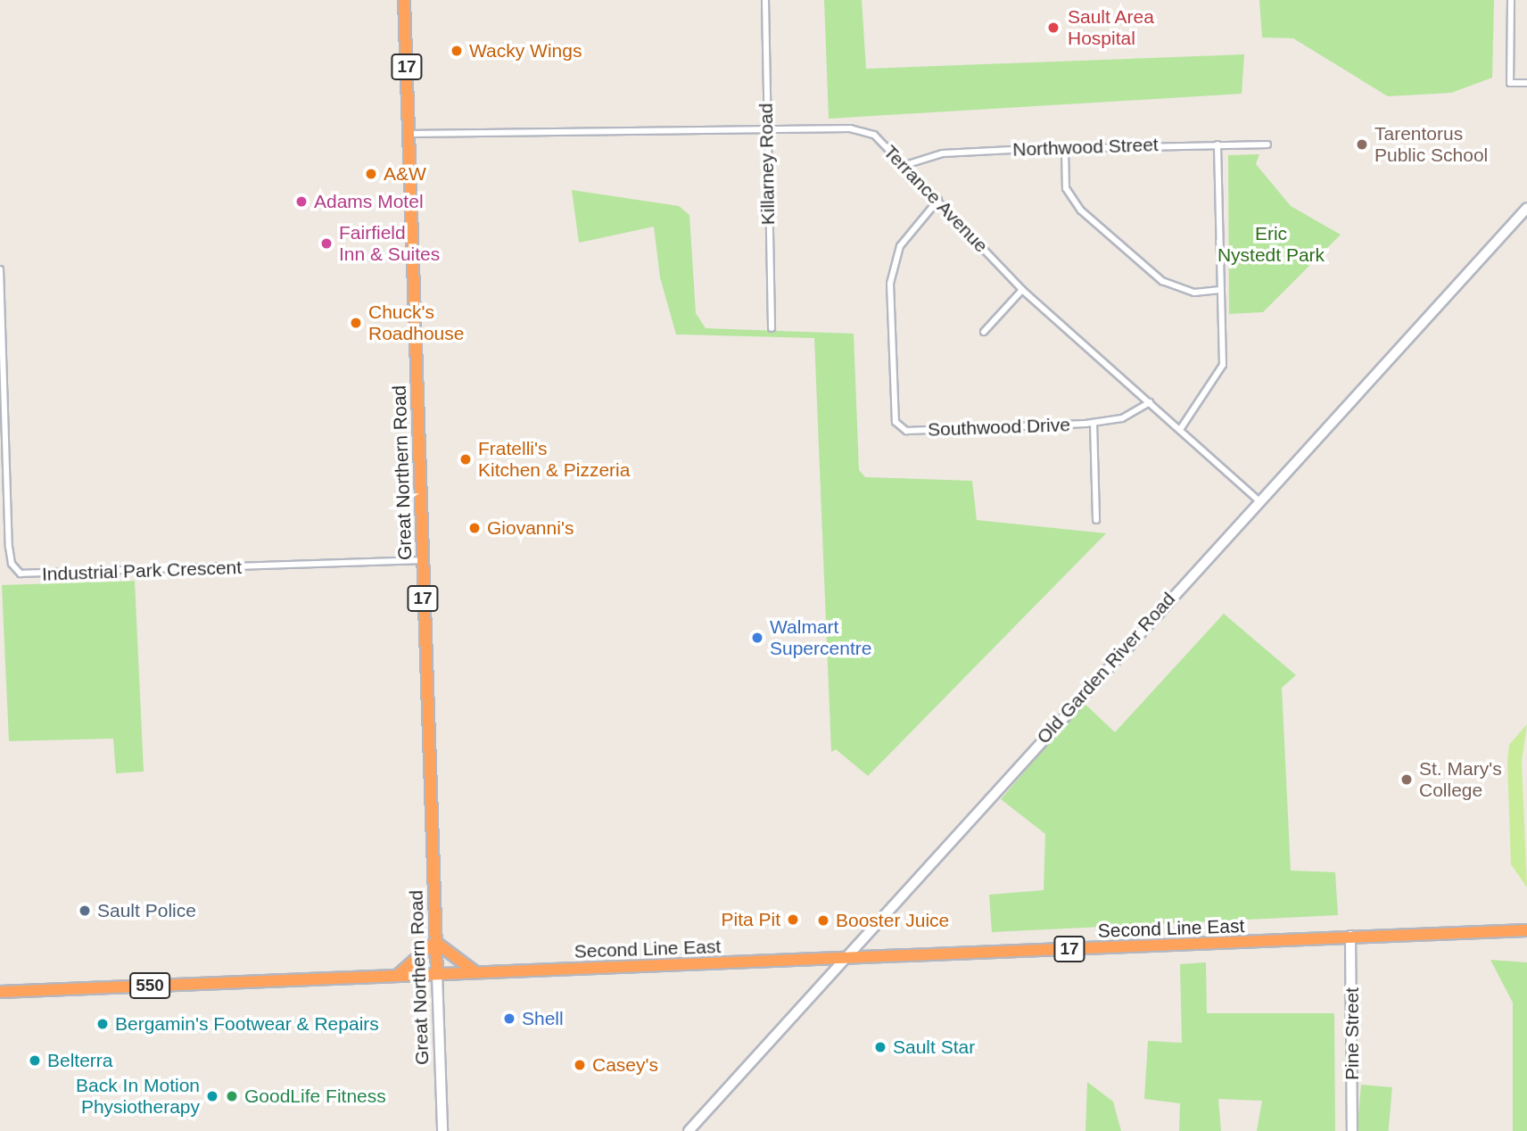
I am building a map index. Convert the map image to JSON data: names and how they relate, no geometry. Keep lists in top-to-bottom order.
{
  "streets": {
    "highway": [
      "17",
      "Great Northern Road",
      "Second Line East",
      "550"
    ],
    "main road": ["Old Garden River Road", "Pine Street"],
    "street": [
      "Northwood Street",
      "Killarney Road",
      "Terrance Avenue",
      "Southwood Drive",
      "Industrial Park Crescent"
    ]
  },
  "crossings": [
    ["Northwood Street", "Terrance Avenue"],
    ["Killarney Road", "Terrance Avenue"],
    ["Terrance Avenue", "Southwood Drive"],
    ["Terrance Avenue", "Great Northern Road"],
    ["Terrance Avenue", "Old Garden River Road"],
    ["Great Northern Road", "Industrial Park Crescent"],
    ["Great Northern Road", "Second Line East"],
    ["Old Garden River Road", "Second Line East"],
    ["Second Line East", "Pine Street"]
  ],
  "parks": ["Eric Nystedt Park"],
  "places": [
    "Sault Area Hospital",
    "Wacky Wings",
    "Tarentorus Public School",
    "A&W",
    "Adams Motel",
    "Fairfield Inn & Suites",
    "Chuck's Roadhouse",
    "Fratelli's Kitchen & Pizzeria",
    "Giovanni's",
    "Walmart Supercentre",
    "St. Mary's College",
    "Sault Police",
    "Pita Pit",
    "Booster Juice",
    "Shell",
    "Bergamin's Footwear & Repairs",
    "Sault Star",
    "Belterra",
    "Casey's",
    "Back In Motion Physiotherapy",
    "GoodLife Fitness"
  ]
}
